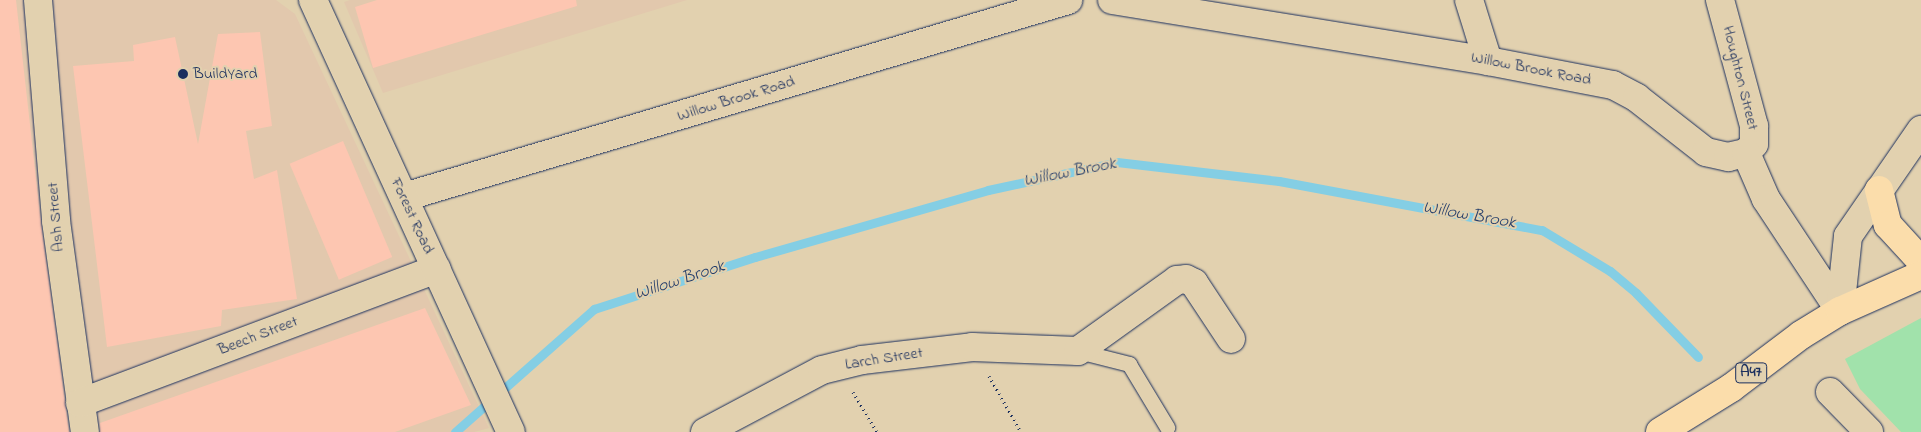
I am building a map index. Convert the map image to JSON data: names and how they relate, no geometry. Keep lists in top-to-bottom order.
{
  "streets": {
    "main road": ["A47"],
    "street": [
      "Willow Brook Road",
      "Houghton Street",
      "Forest Road",
      "Ash Street",
      "Beech Street",
      "Larch Street"
    ]
  },
  "crossings": [
    ["Willow Brook Road", "Houghton Street"],
    ["Willow Brook Road", "Forest Road"],
    ["Forest Road", "Beech Street"],
    ["Ash Street", "Beech Street"]
  ],
  "water": ["Willow Brook"],
  "places": ["BuildYard"]
}
